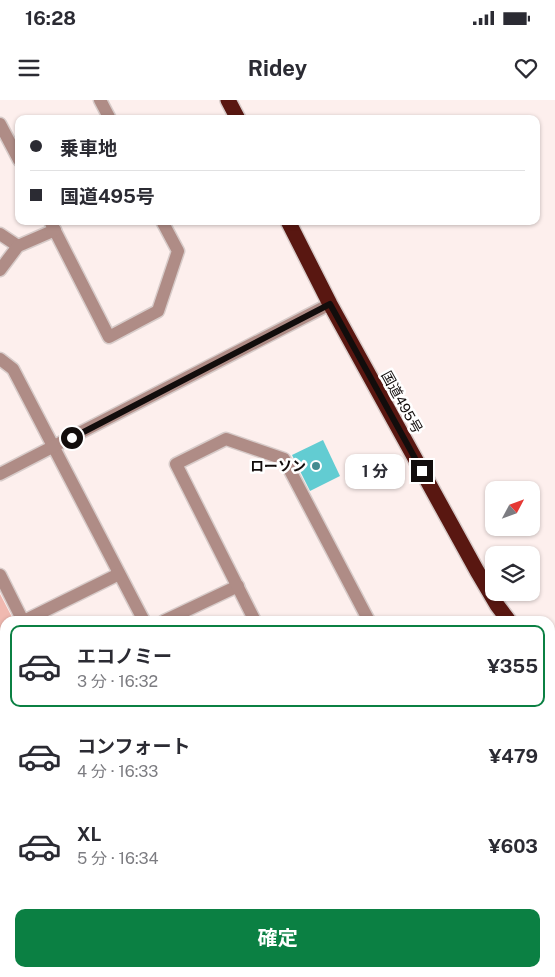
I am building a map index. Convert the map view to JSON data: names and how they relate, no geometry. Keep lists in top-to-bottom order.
{
  "streets": {
    "highway": ["国道495号"]
  },
  "places": ["ローソン"],
  "north": "top right",
  "page": {
    "status": "16:28",
    "header": "Ridey",
    "banner": ["乗車地", "国道495号"],
    "bubble": "1 分",
    "list": [
      {
        "name": "エコノミー",
        "note": "3 分 · 16:32",
        "value": "¥355"
      },
      {
        "name": "コンフォート",
        "note": "4 分 · 16:33",
        "value": "¥479"
      },
      {
        "name": "XL",
        "note": "5 分 · 16:34",
        "value": "¥603"
      }
    ],
    "buttons": "確定"
  }
}
